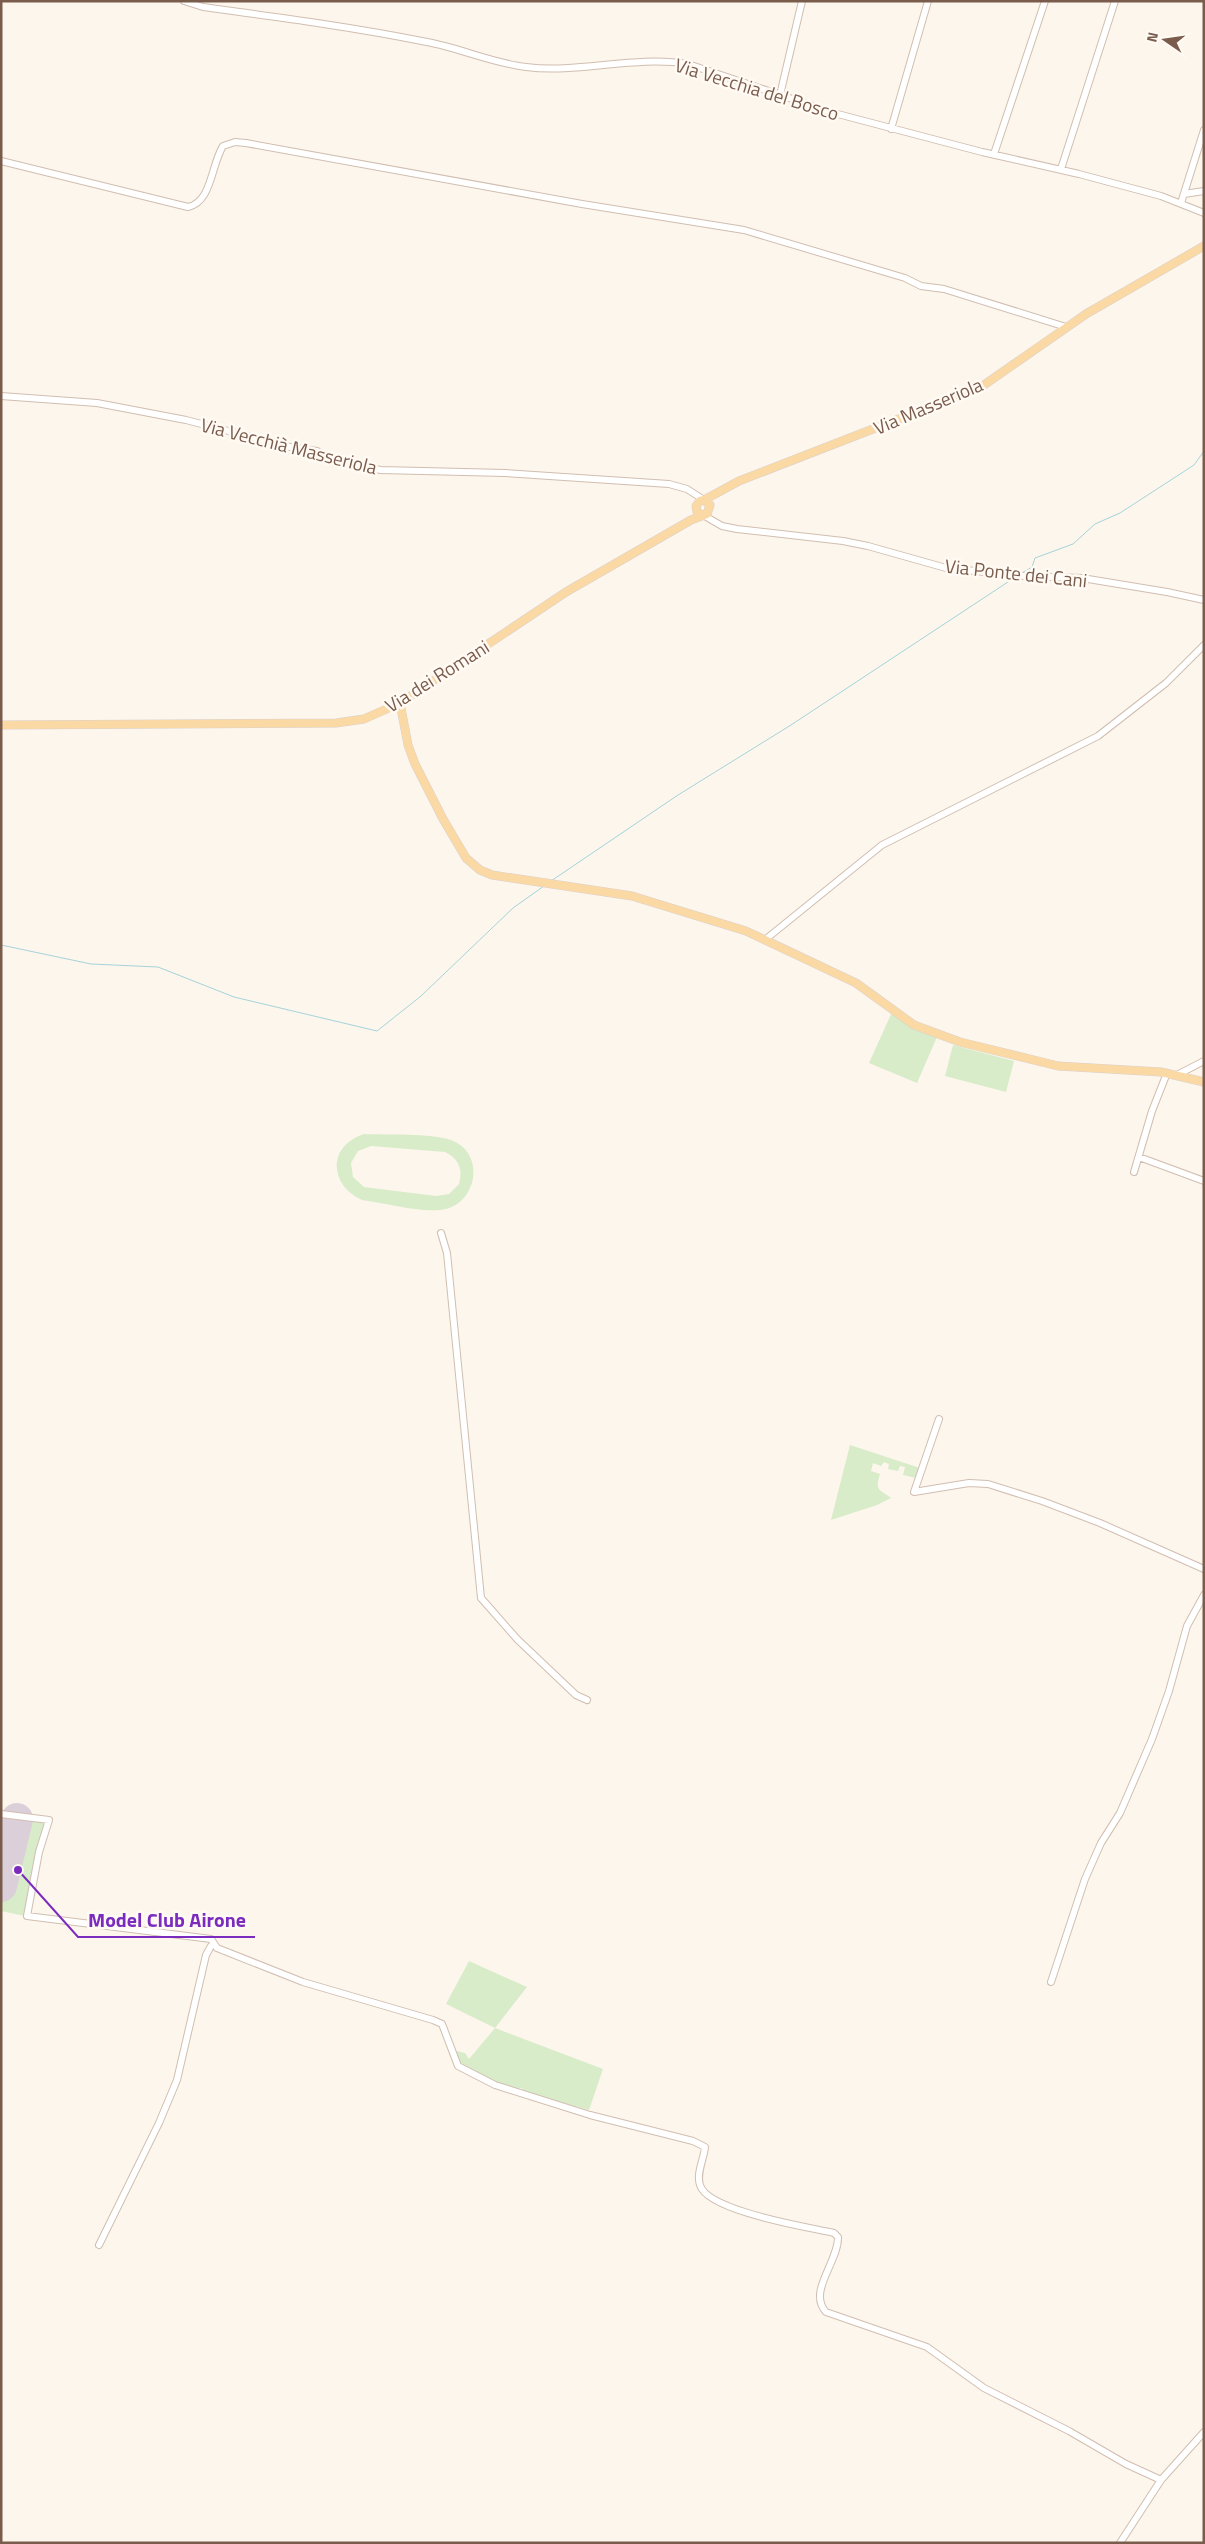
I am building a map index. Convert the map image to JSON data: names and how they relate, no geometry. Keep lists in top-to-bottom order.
{
  "streets": {
    "main road": ["Via Masseriola", "Via dei Romani"],
    "street": ["Via Vecchia del Bosco", "Via Vecchià Masseriola", "Via Ponte dei Cani"]
  },
  "crossings": [
    ["Via Masseriola", "Via Vecchià Masseriola"],
    ["Via Masseriola", "Via Ponte dei Cani"],
    ["Via Masseriola", "Via dei Romani"],
    ["Via Vecchià Masseriola", "Via Ponte dei Cani"],
    ["Via Vecchià Masseriola", "Via dei Romani"],
    ["Via Ponte dei Cani", "Via dei Romani"]
  ],
  "places": ["Model Club Airone"],
  "north": "left"
}
